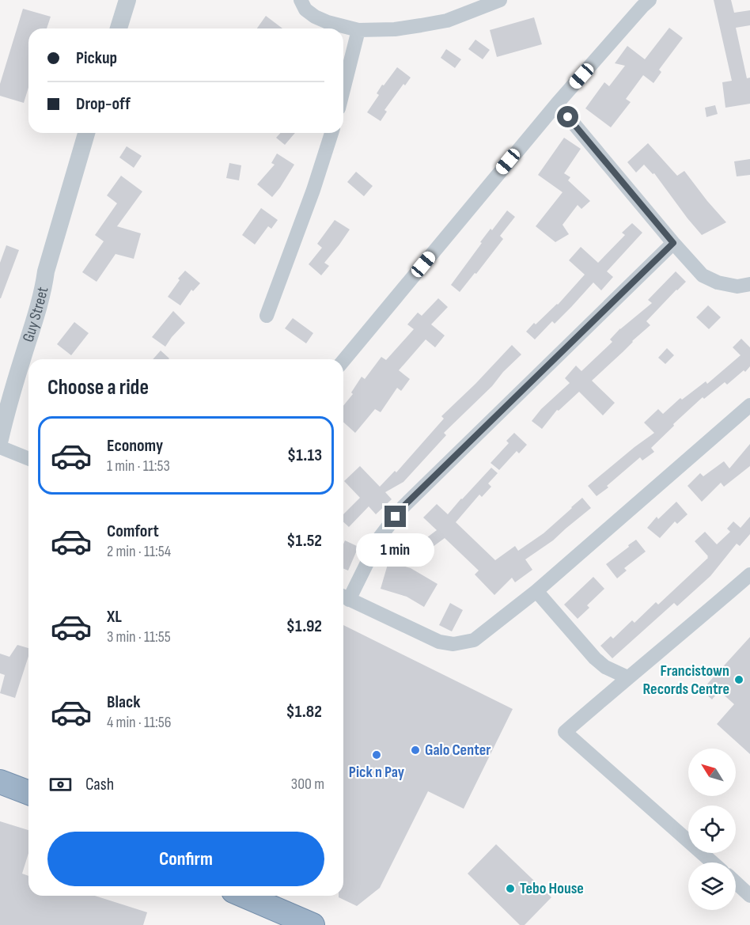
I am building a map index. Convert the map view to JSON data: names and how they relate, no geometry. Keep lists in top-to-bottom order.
{
  "streets": {
    "street": ["Guy Street"]
  },
  "places": [
    "Francistown Records Centre",
    "Galo Center",
    "Pick n Pay",
    "Tebo House"
  ],
  "north": "top left",
  "page": {
    "banner": ["Pickup", "Drop-off"],
    "heading": "Choose a ride",
    "list": [
      {
        "name": "Economy",
        "note": "1 min · 11:53",
        "value": "$1.13"
      },
      {
        "name": "Comfort",
        "note": "2 min · 11:54",
        "value": "$1.52"
      },
      {
        "name": "XL",
        "note": "3 min · 11:55",
        "value": "$1.92"
      },
      {
        "name": "Black",
        "note": "4 min · 11:56",
        "value": "$1.82"
      }
    ],
    "bubble": "1 min",
    "pay": ["Cash", "300 m"],
    "buttons": "Confirm"
  }
}
